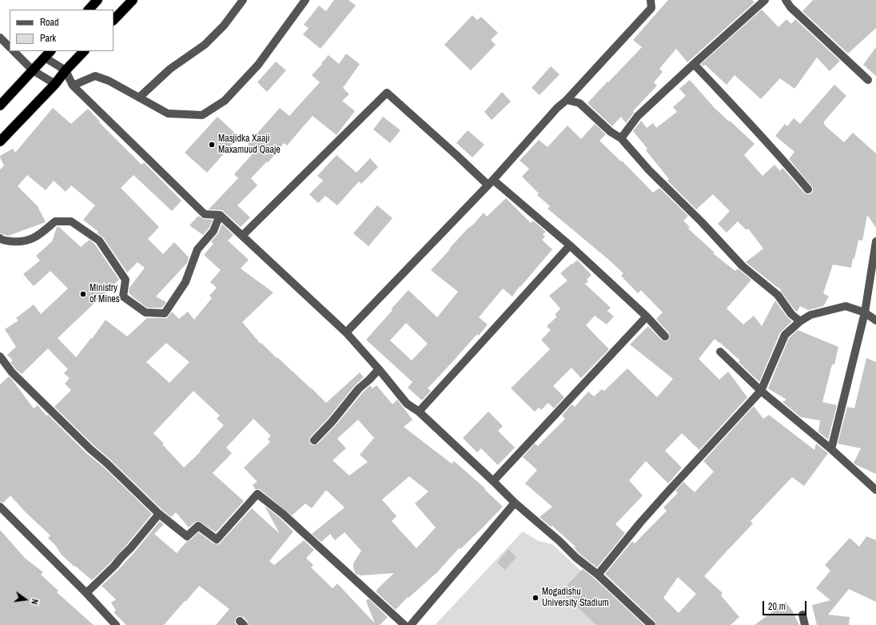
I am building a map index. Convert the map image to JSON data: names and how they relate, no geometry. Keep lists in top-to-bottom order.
{
  "places": ["Masjidka Xaaji Maxamuud Qaaje", "Ministry of Mines", "Mogadishu University Stadium"],
  "legend": ["Road", "Park"],
  "scale_bar": "20 m",
  "north": "right"
}
